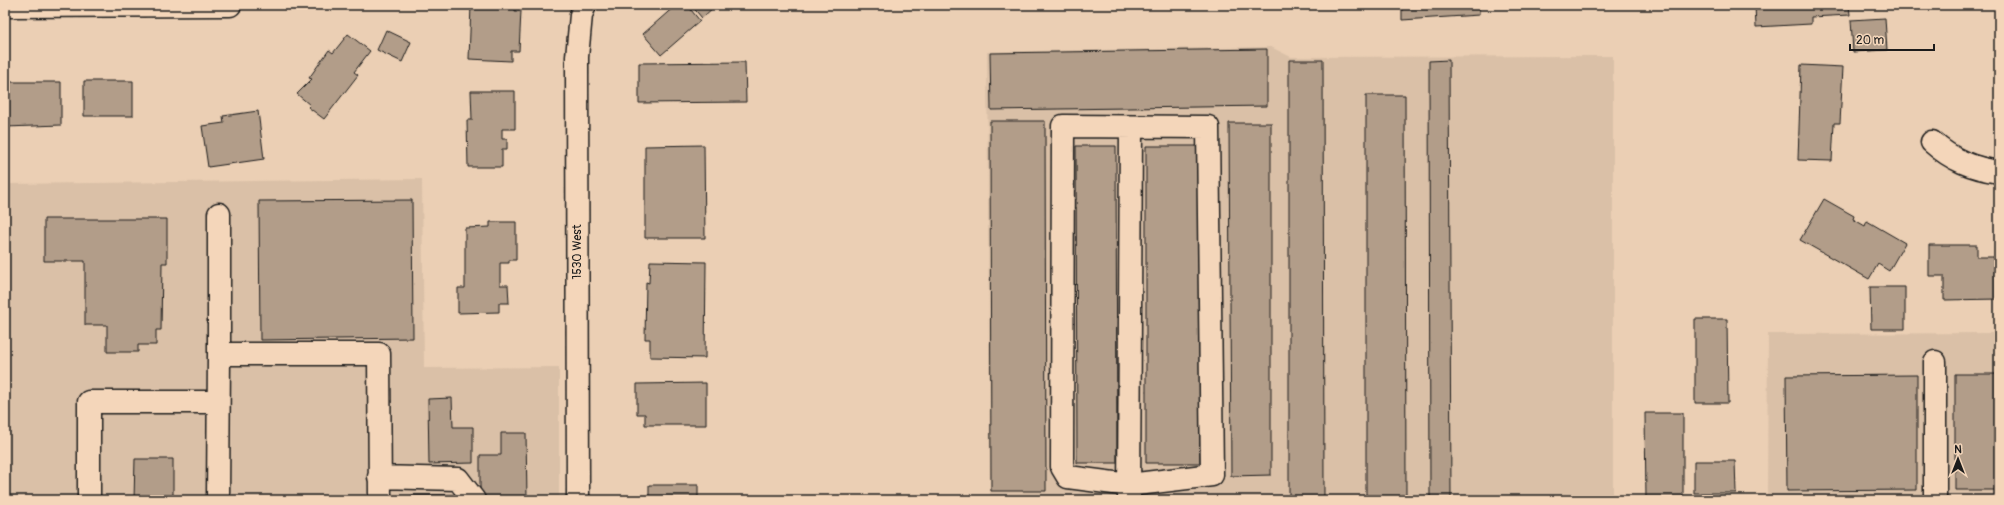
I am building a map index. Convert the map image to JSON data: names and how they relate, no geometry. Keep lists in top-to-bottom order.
{
  "streets": {
    "street": ["1530 West"]
  },
  "scale_bar": "20 m",
  "north": "top"
}
